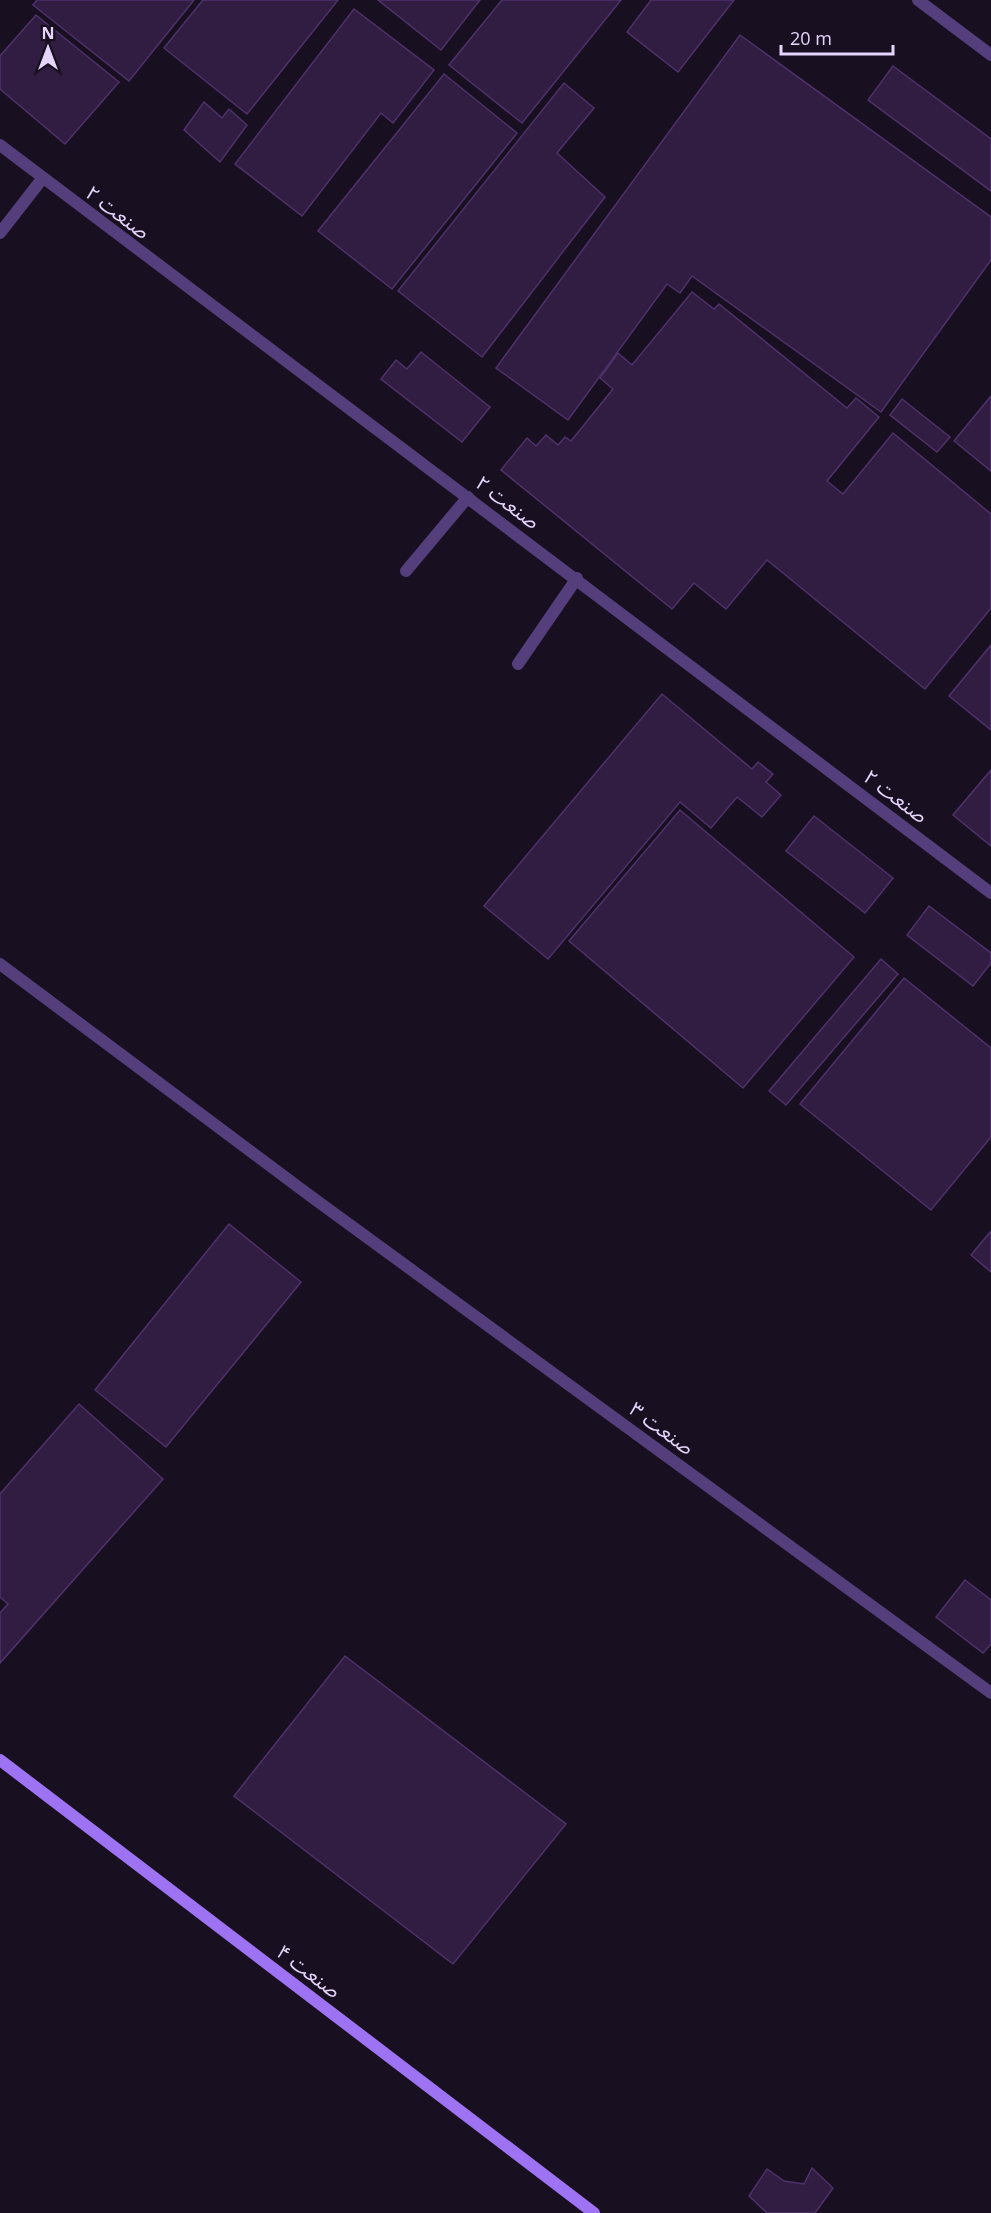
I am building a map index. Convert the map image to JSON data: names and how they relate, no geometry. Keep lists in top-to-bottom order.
{
  "streets": {
    "street": ["صنعت ۲", "صنعت ۳", "صنعت ۴"]
  },
  "scale_bar": "20 m",
  "north": "top"
}
